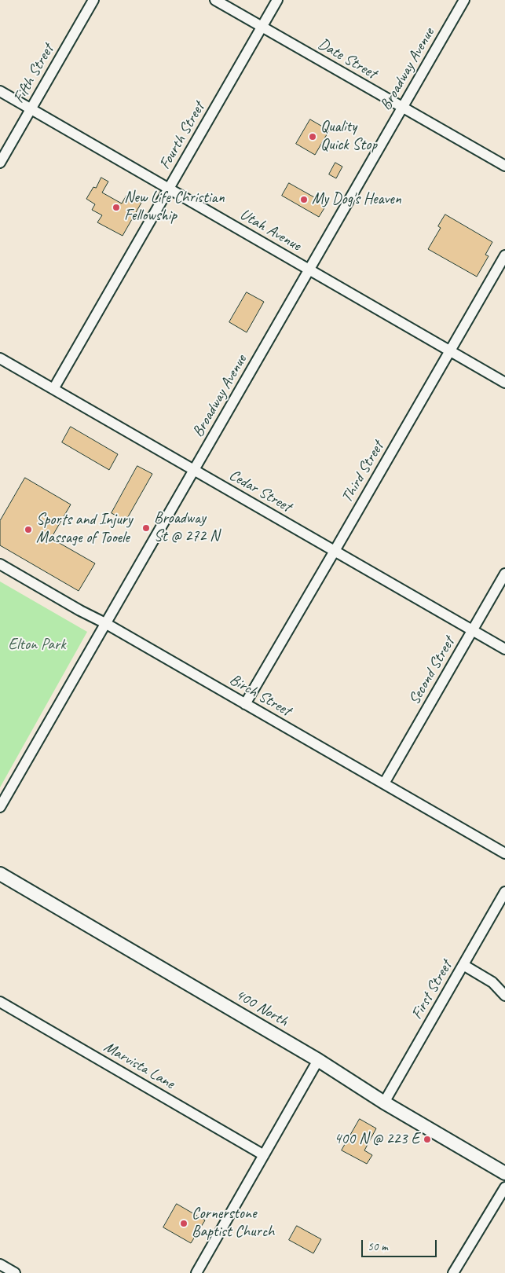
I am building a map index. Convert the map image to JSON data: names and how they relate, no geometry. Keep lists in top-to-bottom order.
{
  "streets": {
    "street": [
      "Date Street",
      "Broadway Avenue",
      "Fifth Street",
      "Fourth Street",
      "Utah Avenue",
      "Third Street",
      "Cedar Street",
      "Second Street",
      "Birch Street",
      "First Street",
      "400 North",
      "Marvista Lane"
    ]
  },
  "crossings": [
    ["Date Street", "Broadway Avenue"],
    ["Date Street", "Fourth Street"],
    ["Broadway Avenue", "Utah Avenue"],
    ["Broadway Avenue", "Cedar Street"],
    ["Broadway Avenue", "Birch Street"],
    ["Fifth Street", "Utah Avenue"],
    ["Fourth Street", "Utah Avenue"],
    ["Fourth Street", "Cedar Street"],
    ["Utah Avenue", "Third Street"],
    ["Third Street", "Cedar Street"],
    ["Third Street", "Birch Street"],
    ["Cedar Street", "Second Street"],
    ["Second Street", "Birch Street"],
    ["First Street", "400 North"]
  ],
  "parks": ["Elton Park"],
  "places": [
    "Quality Quick Stop",
    "My Dog's Heaven",
    "New Life Christian Fellowship",
    "Broadway St @ 272 N",
    "Sports and Injury Massage of Tooele",
    "400 N @ 223 E",
    "Cornerstone Baptist Church"
  ],
  "scale_bar": "50 m"
}
